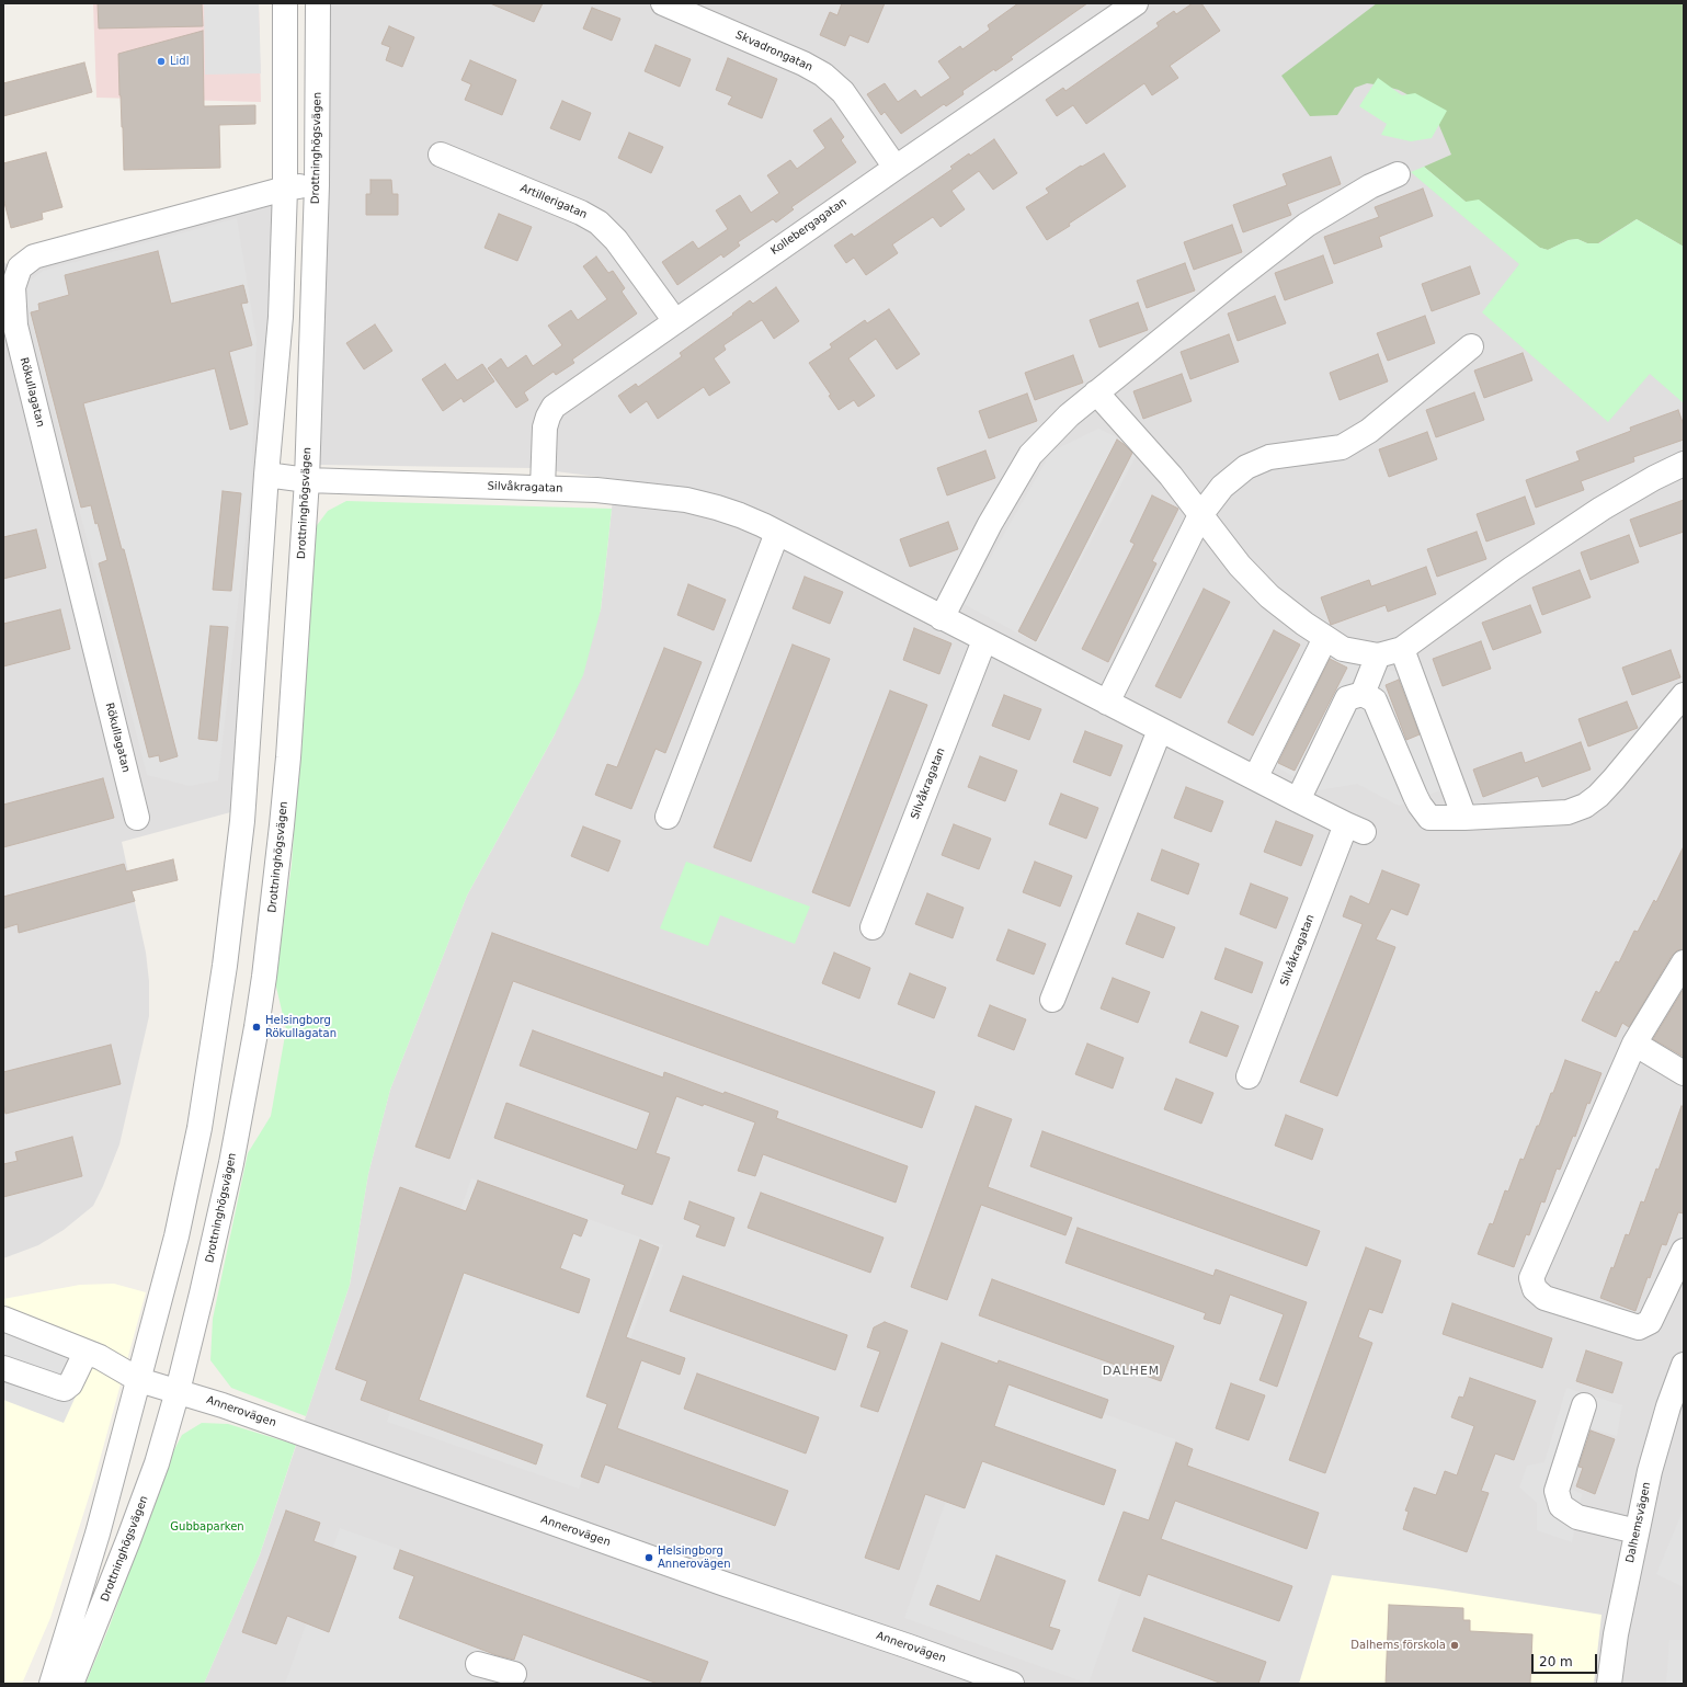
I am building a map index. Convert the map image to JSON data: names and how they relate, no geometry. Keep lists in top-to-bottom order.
{
  "streets": {
    "street": [
      "Skvadrongatan",
      "Drottninghögsvägen",
      "Artillerigatan",
      "Kollebergagatan",
      "Rökullagatan",
      "Silvåkragatan",
      "Annerovägen",
      "Dalhemsvägen"
    ]
  },
  "crossings": [
    ["Skvadrongatan", "Kollebergagatan"],
    ["Drottninghögsvägen", "Rökullagatan"],
    ["Drottninghögsvägen", "Silvåkragatan"],
    ["Drottninghögsvägen", "Annerovägen"],
    ["Artillerigatan", "Kollebergagatan"],
    ["Kollebergagatan", "Silvåkragatan"]
  ],
  "districts": ["DALHEM"],
  "parks": ["Gubbaparken"],
  "places": [
    "Lidl",
    "Helsingborg Rökullagatan",
    "Helsingborg Annerovägen",
    "Dalhems förskola"
  ],
  "scale_bar": "20 m"
}
